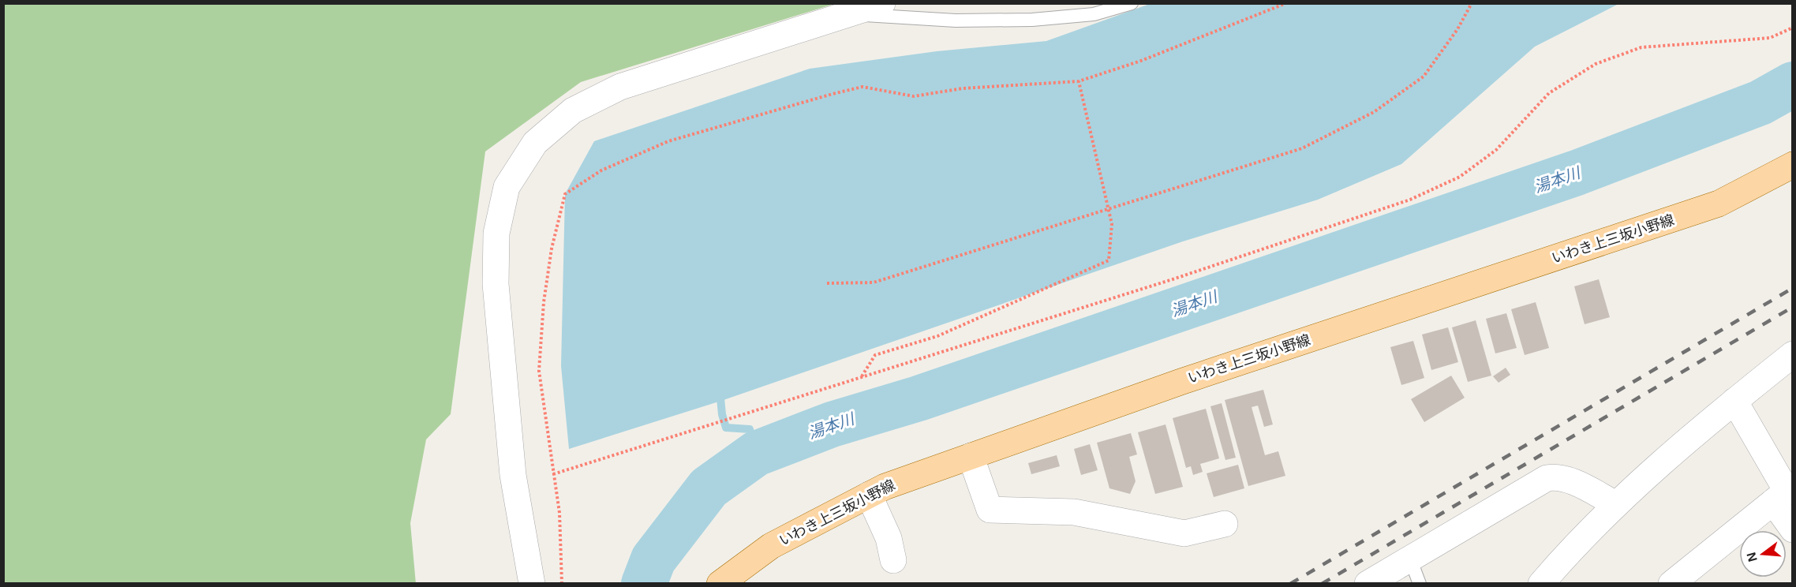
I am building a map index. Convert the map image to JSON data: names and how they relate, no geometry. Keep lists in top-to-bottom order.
{
  "streets": {
    "main road": ["いわき上三坂小野線"]
  },
  "water": ["湯本川"],
  "north": "left"
}
